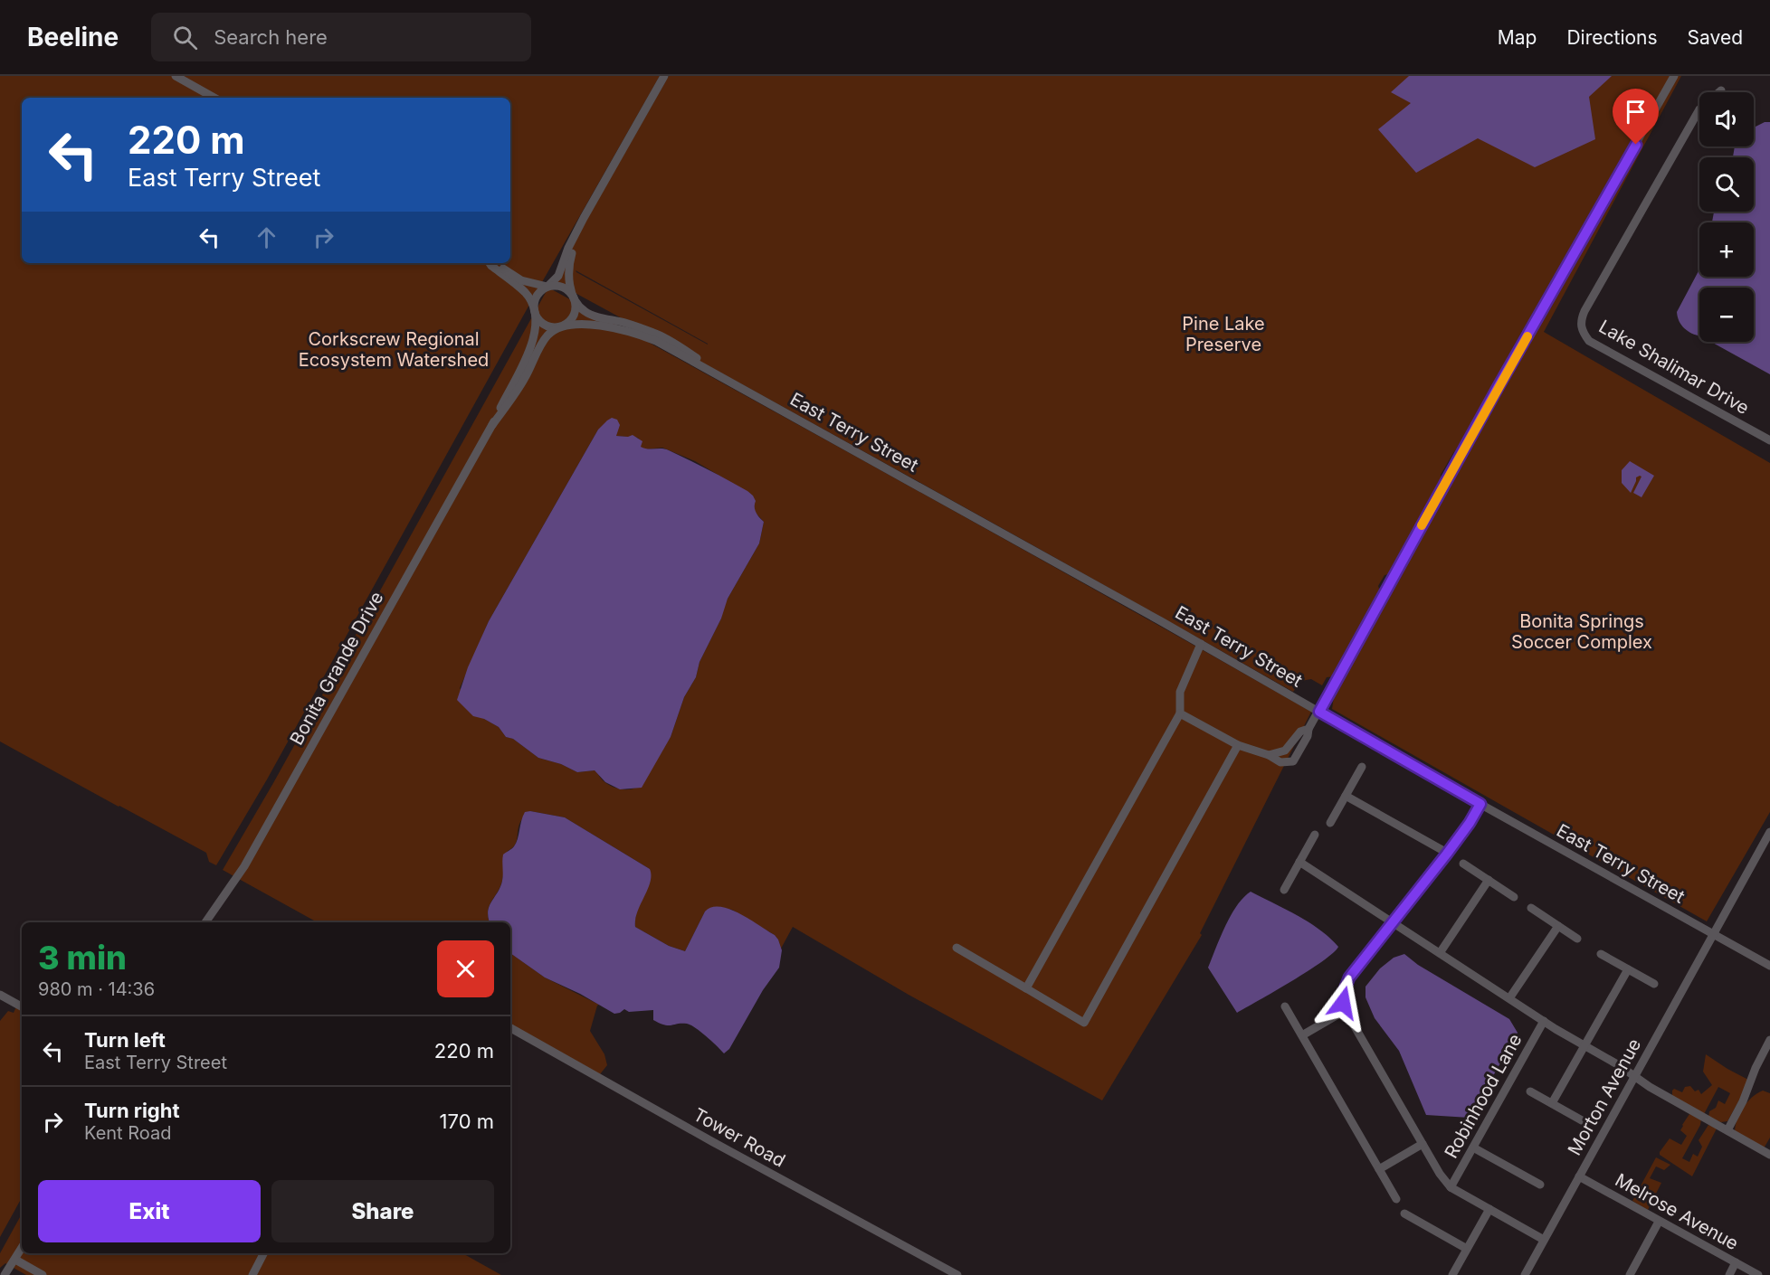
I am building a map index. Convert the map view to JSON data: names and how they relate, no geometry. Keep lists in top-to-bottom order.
{
  "streets": {
    "street": [
      "Lake Shalimar Drive",
      "East Terry Street",
      "Bonita Grande Drive",
      "Robinhood Lane",
      "Morton Avenue",
      "Tower Road",
      "Melrose Avenue"
    ]
  },
  "crossings": [
    ["East Terry Street", "Bonita Grande Drive"],
    ["East Terry Street", "Morton Avenue"],
    ["Morton Avenue", "Melrose Avenue"]
  ],
  "parks": ["Pine Lake Preserve", "Corkscrew Regional Ecosystem Watershed", "Bonita Springs Soccer Complex"],
  "page": {
    "header": "Beeline",
    "search": "Search here",
    "nav": ["Map", "Directions", "Saved"],
    "map_buttons": ["+", "−"],
    "turn": ["220 m", "East Terry Street"],
    "heading": ["3 min", "980 m · 14:36"],
    "list": [
      {
        "name": "Turn left",
        "note": "East Terry Street",
        "value": "220 m"
      },
      {
        "name": "Turn right",
        "note": "Kent Road",
        "value": "170 m"
      }
    ],
    "buttons": ["Exit", "Share"]
  }
}
